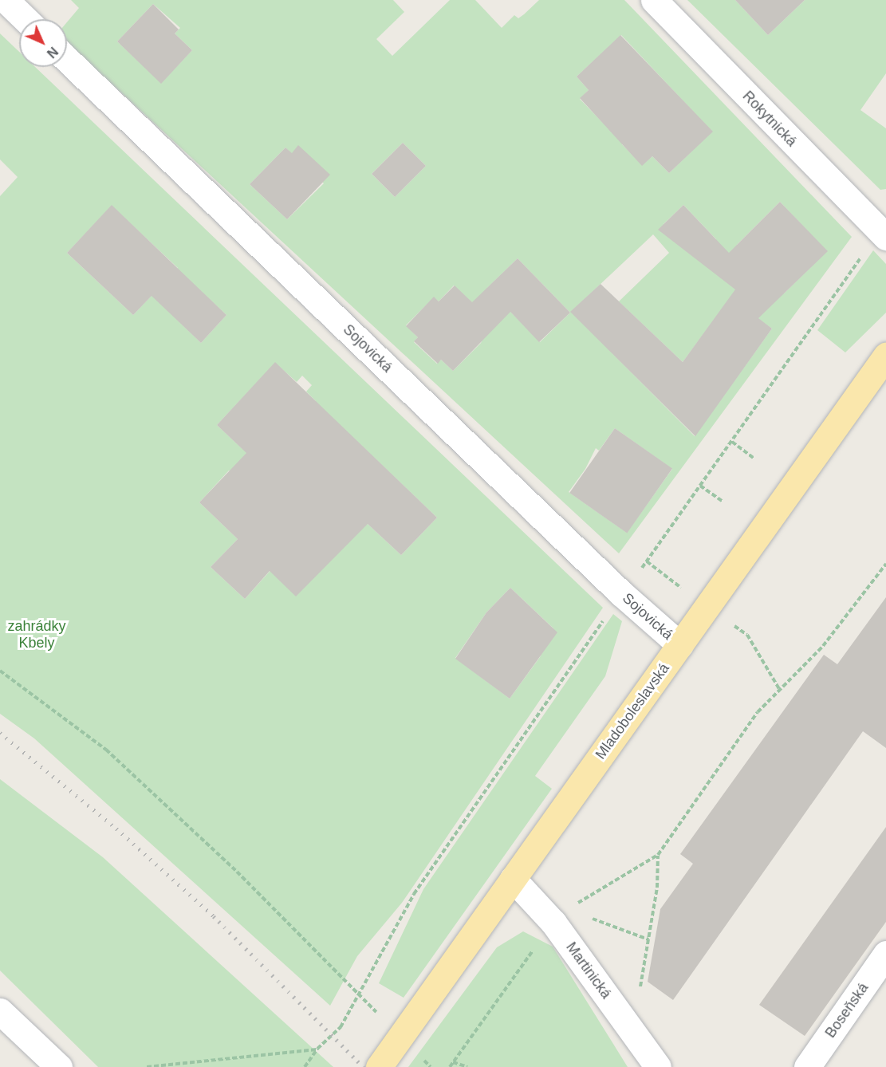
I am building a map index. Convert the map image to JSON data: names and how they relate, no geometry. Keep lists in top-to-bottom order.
{
  "streets": {
    "main road": ["Mladoboleslavská"],
    "street": [
      "Rokytnická",
      "Sojovická",
      "Martinická",
      "Boseňská"
    ]
  },
  "crossings": [
    ["Sojovická", "Mladoboleslavská"],
    ["Mladoboleslavská", "Martinická"]
  ],
  "parks": ["zahrádky Kbely"],
  "north": "bottom right"
}
